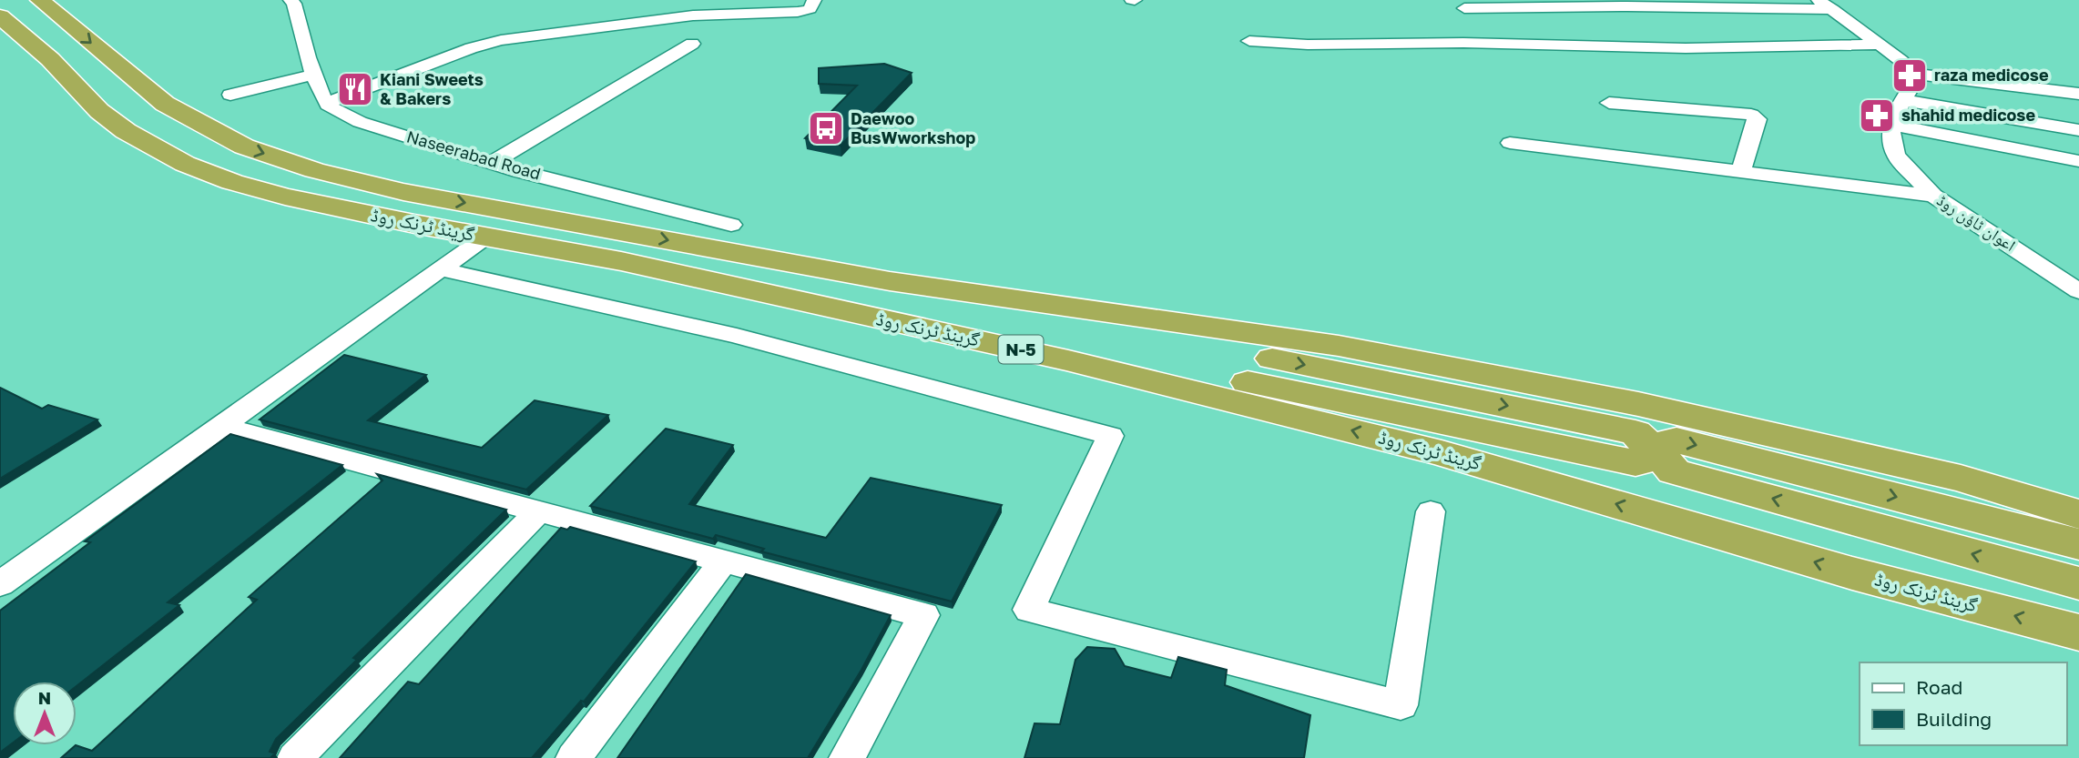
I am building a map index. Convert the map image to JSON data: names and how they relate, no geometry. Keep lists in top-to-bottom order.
{
  "streets": {
    "highway": ["گرینڈ ٹرنک روڈ", "N-5"],
    "street": ["Naseerabad Road", "اعوان ٹاؤن روڈ"]
  },
  "places": {
    "pharmacy": ["raza medicose", "shahid medicose"],
    "restaurant": ["Kiani Sweets & Bakers"],
    "bus stop": ["Daewoo BusWworkshop"]
  },
  "legend": ["Road", "Building"],
  "north": "top"
}
